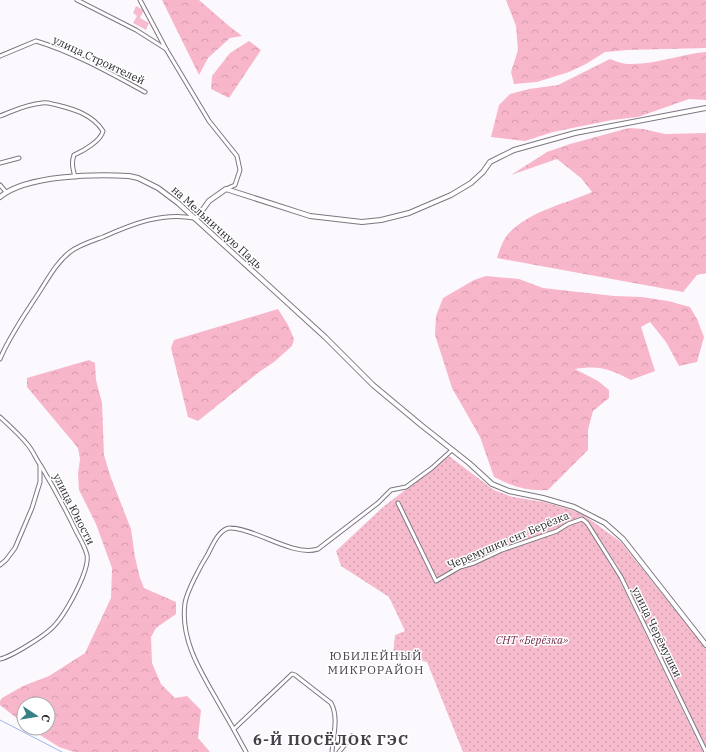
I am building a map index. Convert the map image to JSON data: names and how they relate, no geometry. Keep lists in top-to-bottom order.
{
  "streets": {
    "street": [
      "улица Строителей",
      "на Мельничную Падь",
      "улица Юности",
      "Черемушки снт Берёзка",
      "улица Черёмушки"
    ]
  },
  "crossings": [
    ["Черемушки снт Берёзка", "улица Черёмушки"]
  ],
  "districts": ["ЮБИЛЕЙНЫЙ МИКРОРАЙОН", "6-Й ПОСЁЛОК ГЭС"],
  "parks": ["СНТ «Берёзка»"],
  "north": "right"
}
